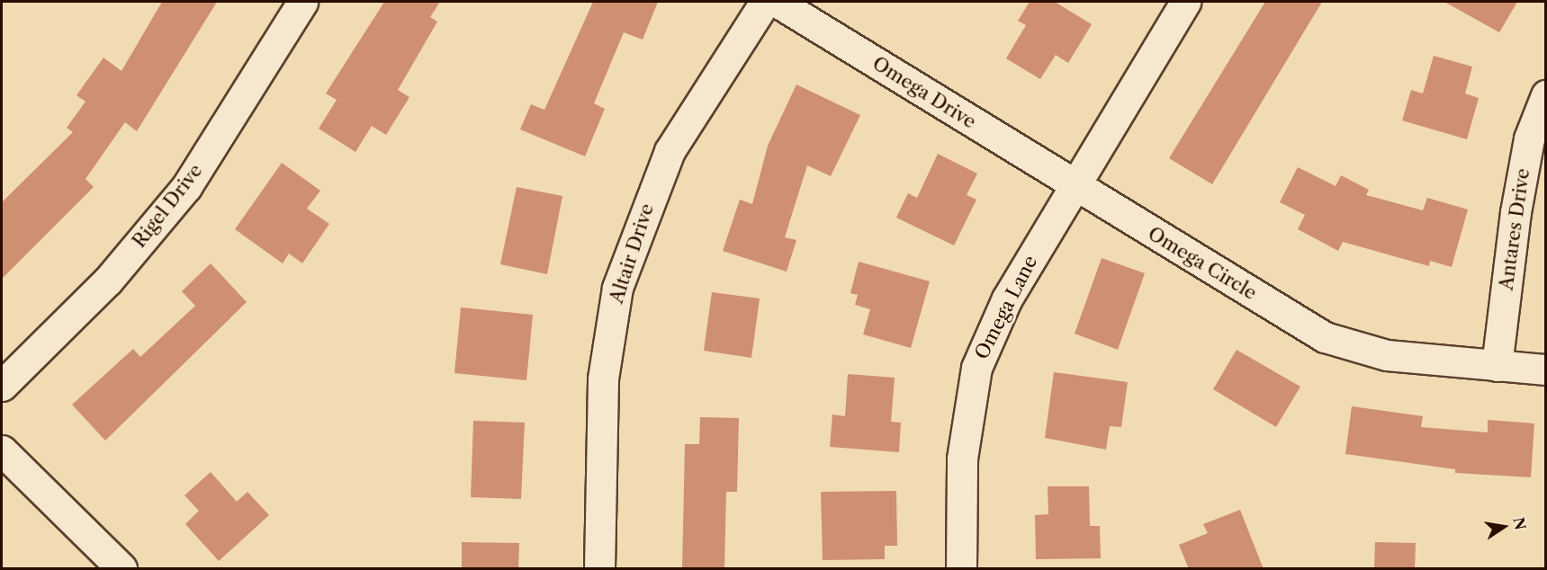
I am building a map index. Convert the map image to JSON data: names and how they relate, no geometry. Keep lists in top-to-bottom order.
{
  "streets": {
    "street": [
      "Omega Drive",
      "Rigel Drive",
      "Antares Drive",
      "Altair Drive",
      "Omega Circle",
      "Omega Lane"
    ]
  },
  "crossings": [
    ["Omega Drive", "Omega Circle"],
    ["Omega Drive", "Omega Lane"],
    ["Antares Drive", "Omega Circle"],
    ["Omega Circle", "Omega Lane"]
  ],
  "north": "right"
}
